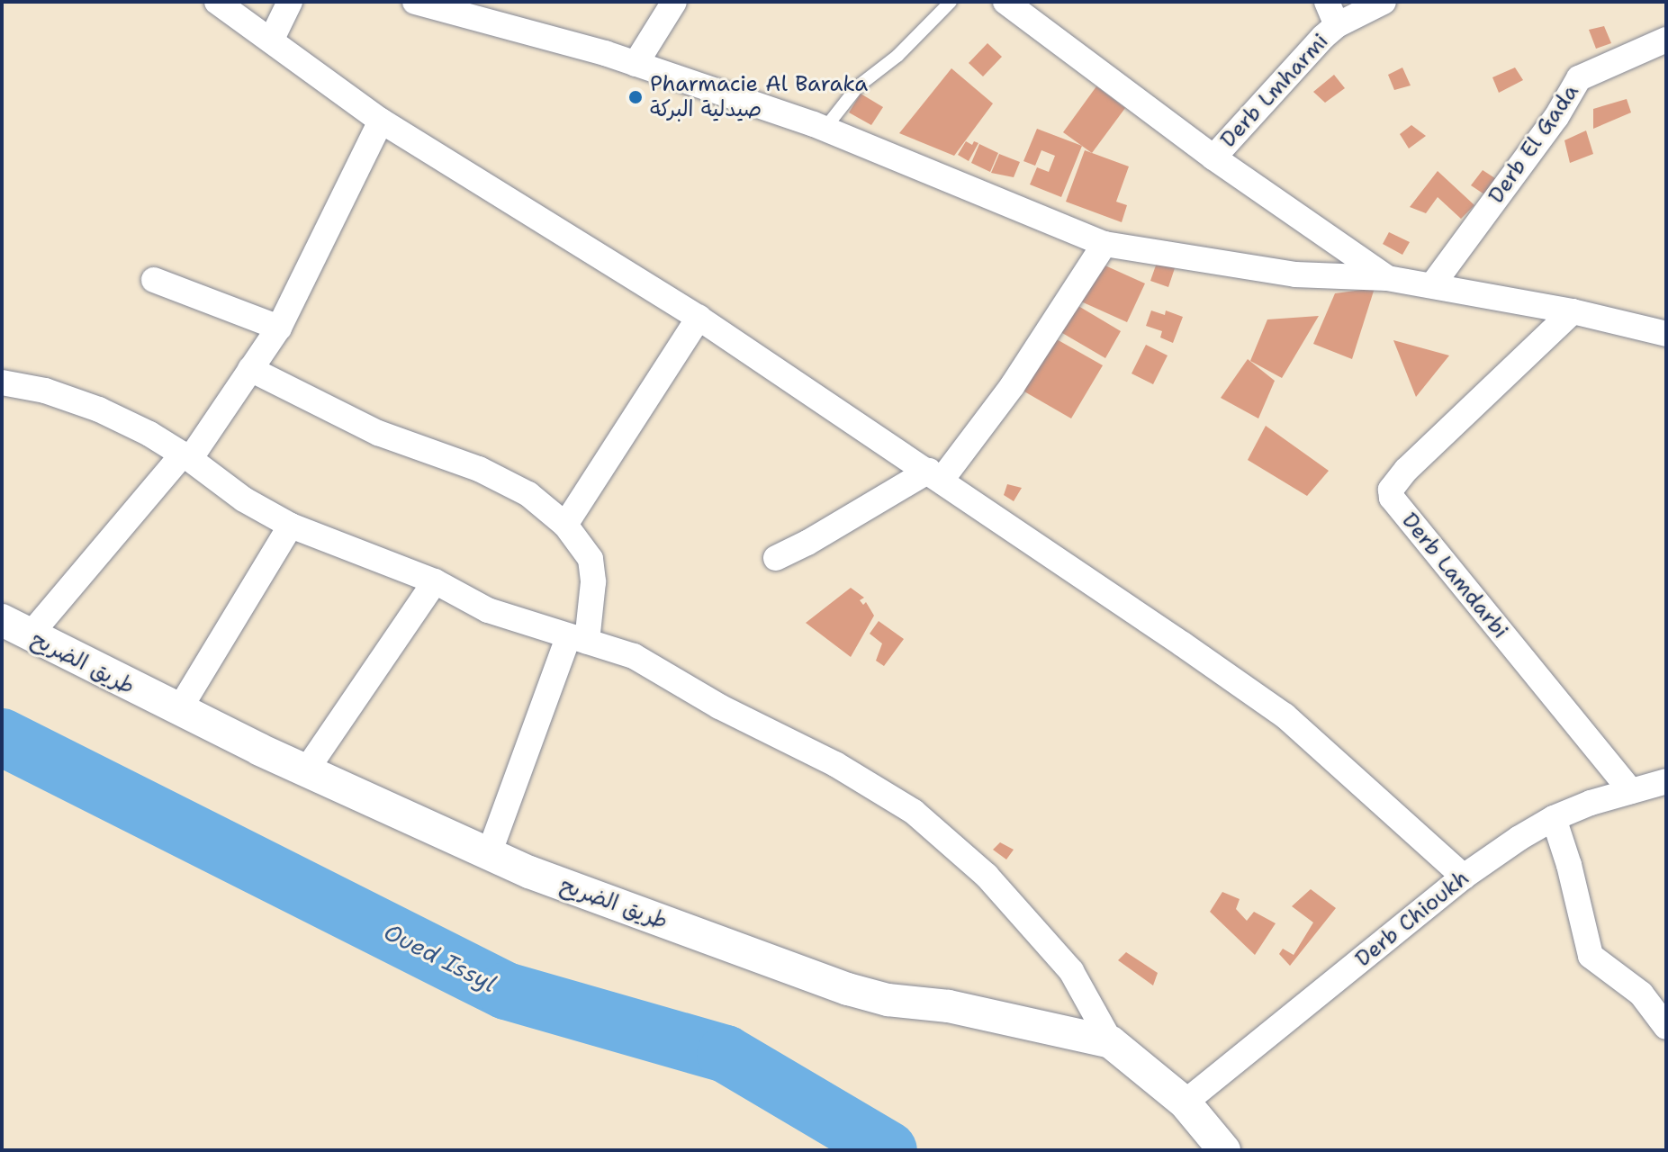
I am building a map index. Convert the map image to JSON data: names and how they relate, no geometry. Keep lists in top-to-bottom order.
{
  "streets": {
    "street": [
      "Derb Lmharmi",
      "Derb El Gada",
      "Derb Lamdarbi",
      "طريق الضريح",
      "Derb Chioukh"
    ]
  },
  "crossings": [
    ["Derb Lamdarbi", "Derb Chioukh"],
    ["طريق الضريح", "Derb Chioukh"]
  ],
  "water": ["Oued Issyl"],
  "places": ["Pharmacie Al Baraka صيدلية البركة"]
}
